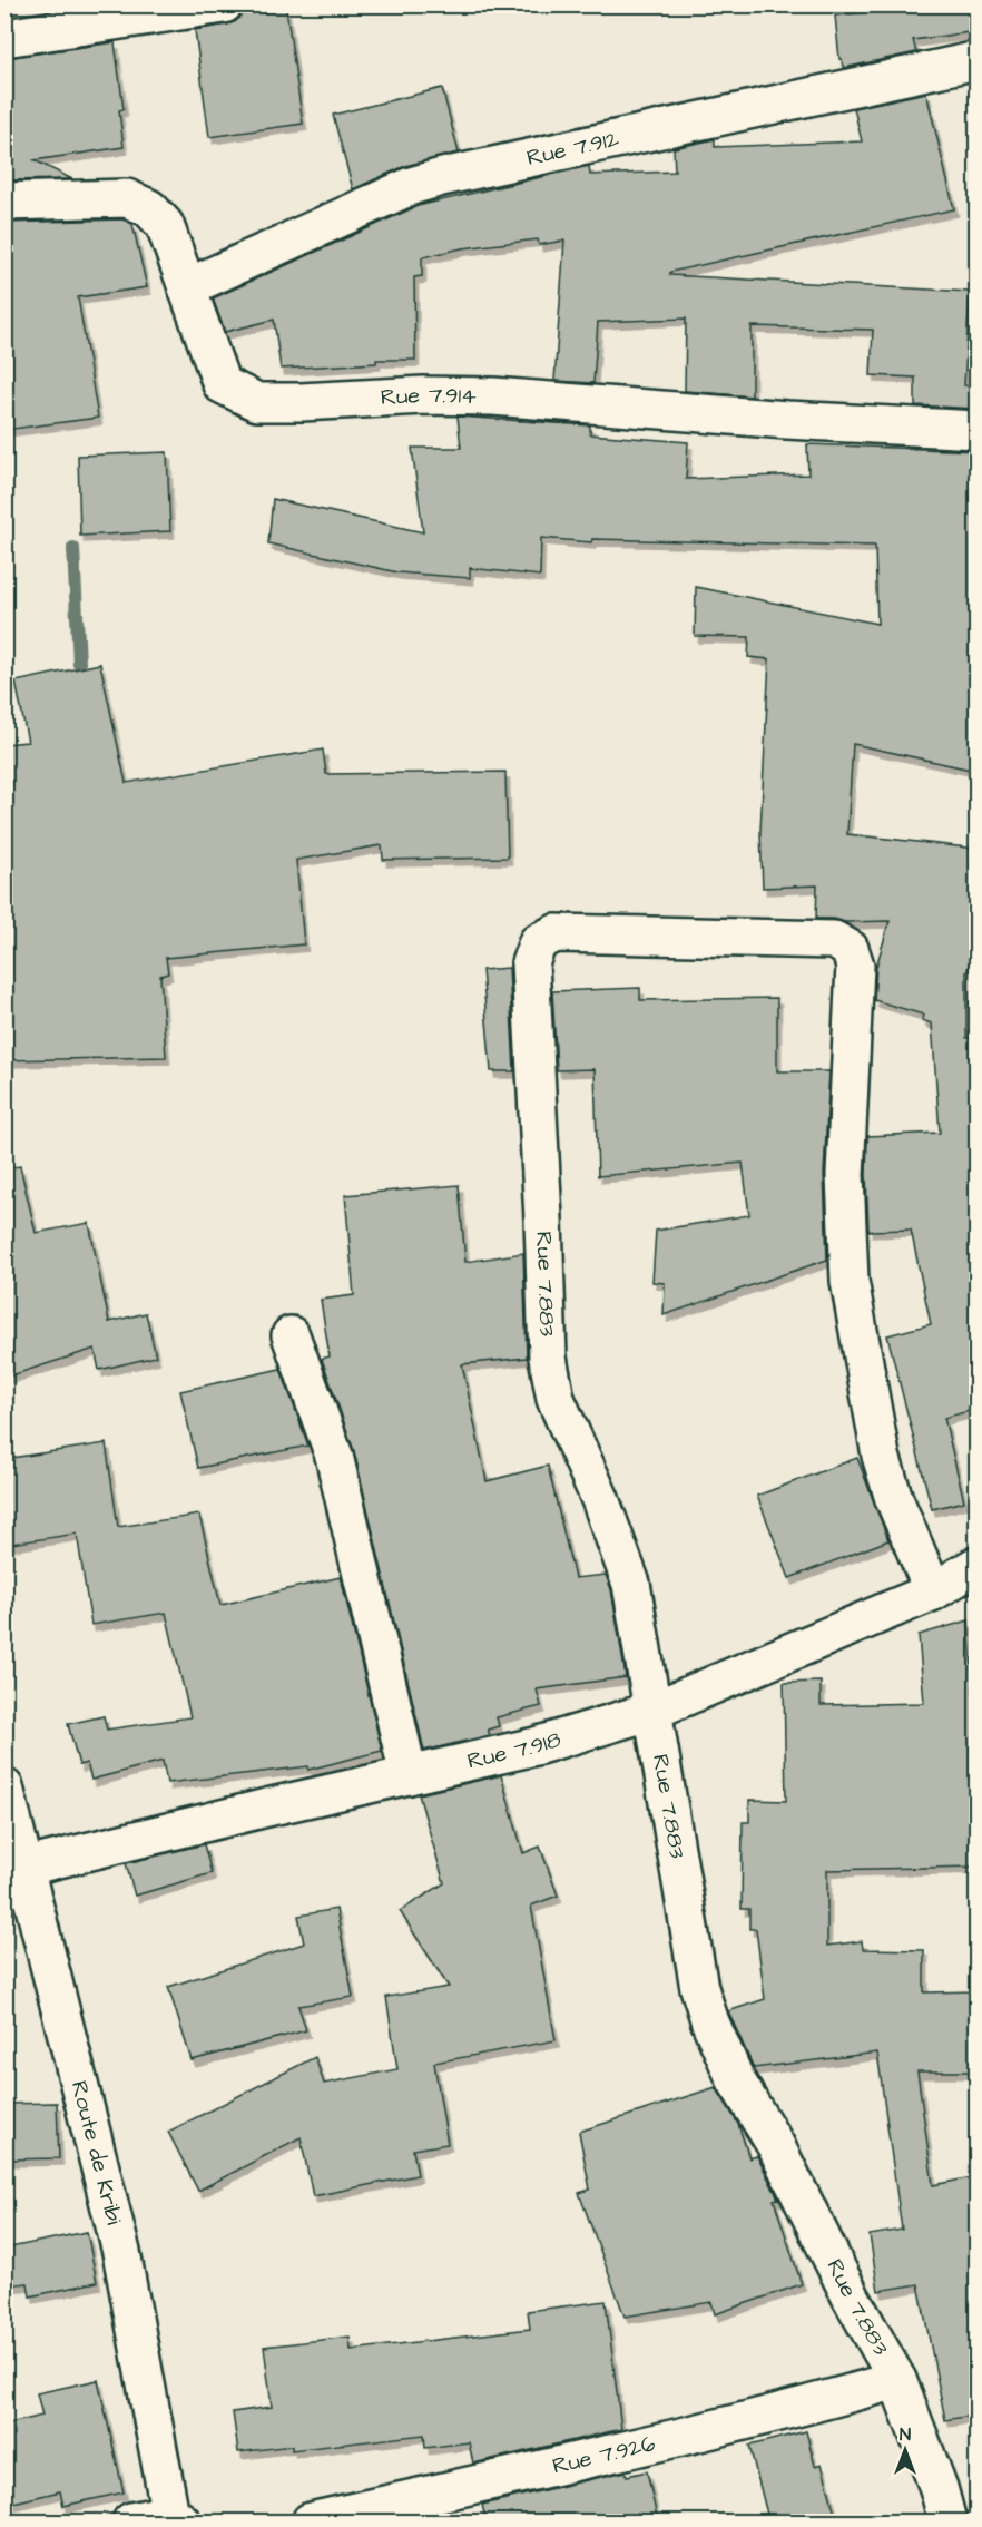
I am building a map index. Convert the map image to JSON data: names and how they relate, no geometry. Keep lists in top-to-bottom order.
{
  "streets": {
    "street": [
      "Rue 7.912",
      "Rue 7.914",
      "Rue 7.883",
      "Rue 7.918",
      "Route de Kribi",
      "Rue 7.926"
    ]
  },
  "crossings": [
    ["Rue 7.912", "Rue 7.914"],
    ["Rue 7.883", "Rue 7.918"],
    ["Rue 7.883", "Rue 7.926"],
    ["Rue 7.918", "Route de Kribi"]
  ],
  "north": "top"
}
